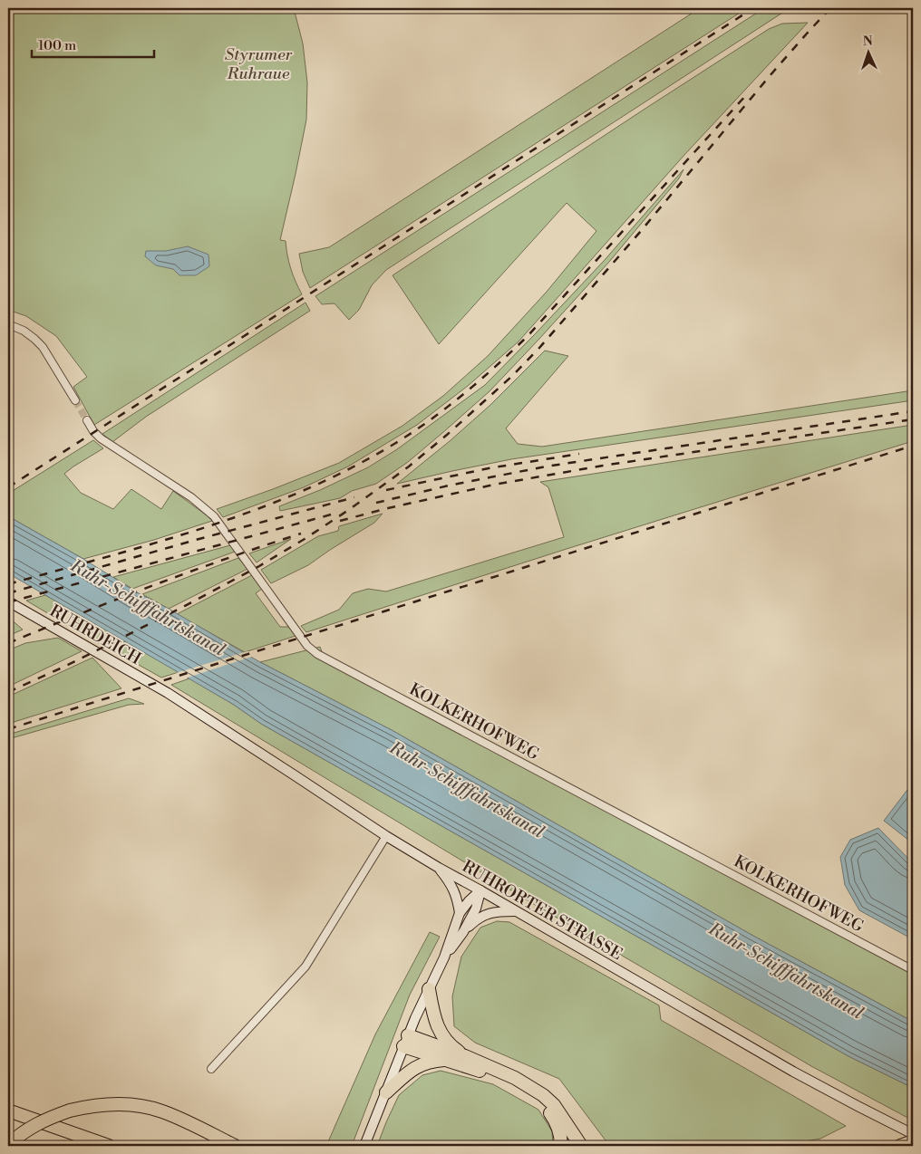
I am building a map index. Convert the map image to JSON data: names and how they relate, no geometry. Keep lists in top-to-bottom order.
{
  "streets": {
    "main road": ["RUHRDEICH", "RUHRORTER STRASSE"],
    "street": ["KOLKERHOFWEG"]
  },
  "crossings": [
    ["RUHRDEICH", "RUHRORTER STRASSE"]
  ],
  "water": ["Ruhr-Schifffahrtskanal"],
  "parks": ["Styrumer Ruhraue"],
  "scale_bar": "100 m",
  "north": "top"
}
